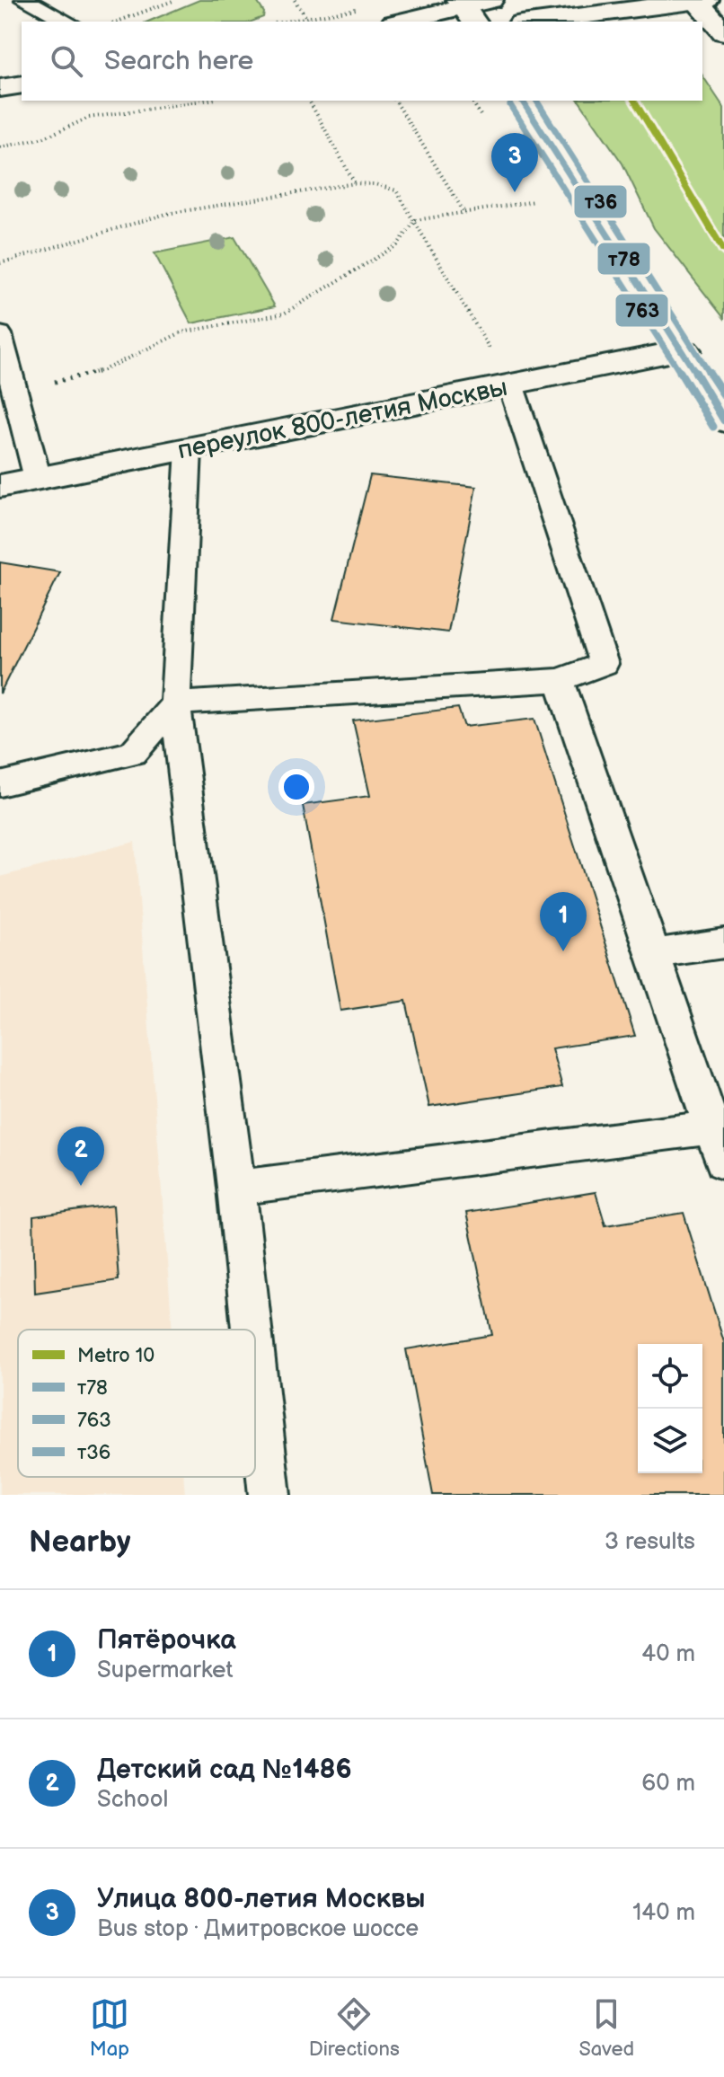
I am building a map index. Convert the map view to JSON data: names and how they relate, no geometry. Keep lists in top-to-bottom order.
{
  "streets": {
    "main road": ["переулок 800-летия Москвы"]
  },
  "lines": [
    "metro line 10",
    "transit line т78",
    "transit line т36",
    "transit line 763"
  ],
  "legend": [
    "Metro 10",
    "т78",
    "763",
    "т36"
  ],
  "page": {
    "search": "Search here",
    "pins": ["3", "1", "2"],
    "heading": ["Nearby", "3 results"],
    "list": [
      {
        "mark": "1",
        "name": "Пятёрочка",
        "note": "Supermarket",
        "value": "40 m"
      },
      {
        "mark": "2",
        "name": "Детский сад №1486",
        "note": "School",
        "value": "60 m"
      },
      {
        "mark": "3",
        "name": "Улица 800-летия Москвы",
        "note": "Bus stop · Дмитровское шоссе",
        "value": "140 m"
      }
    ],
    "nav": ["Map", "Directions", "Saved"]
  }
}
